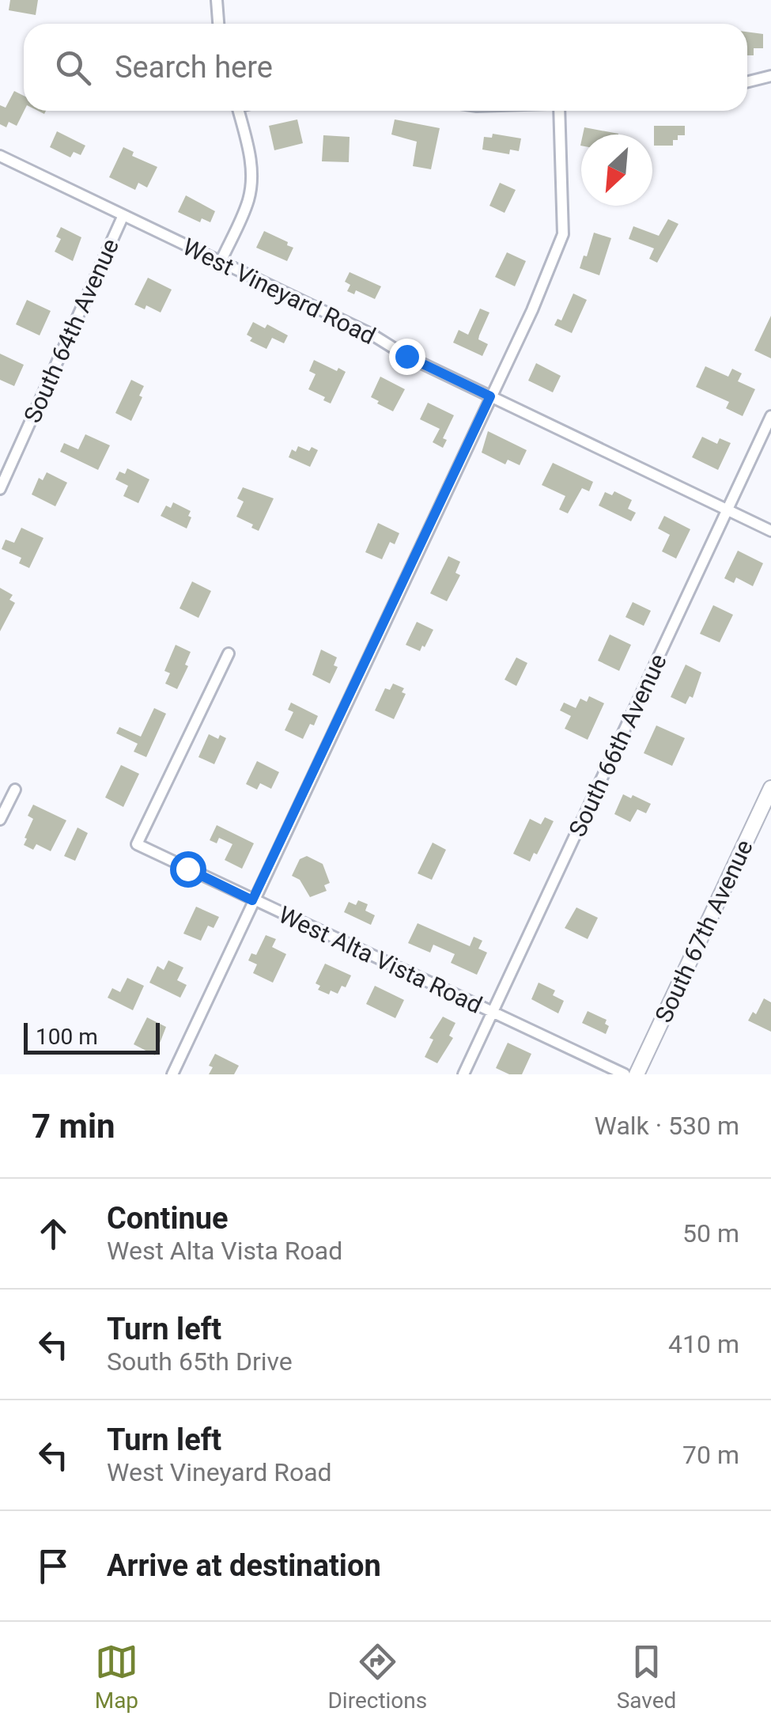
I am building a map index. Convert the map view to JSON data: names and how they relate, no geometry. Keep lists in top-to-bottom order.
{
  "streets": {
    "main road": ["South 67th Avenue"],
    "street": [
      "West Vineyard Road",
      "South 64th Avenue",
      "South 66th Avenue",
      "West Alta Vista Road"
    ]
  },
  "crossings": [
    ["West Vineyard Road", "South 64th Avenue"],
    ["West Vineyard Road", "South 66th Avenue"],
    ["South 66th Avenue", "West Alta Vista Road"]
  ],
  "scale_bar": "100 m",
  "north": "bottom left",
  "page": {
    "search": "Search here",
    "scale": "100 m",
    "heading": ["7 min", "Walk · 530 m"],
    "list": [
      ["Continue", "West Alta Vista Road", "50 m"],
      ["Turn left", "South 65th Drive", "410 m"],
      ["Turn left", "West Vineyard Road", "70 m"],
      "Arrive at destination"
    ],
    "nav": ["Map", "Directions", "Saved"]
  }
}
